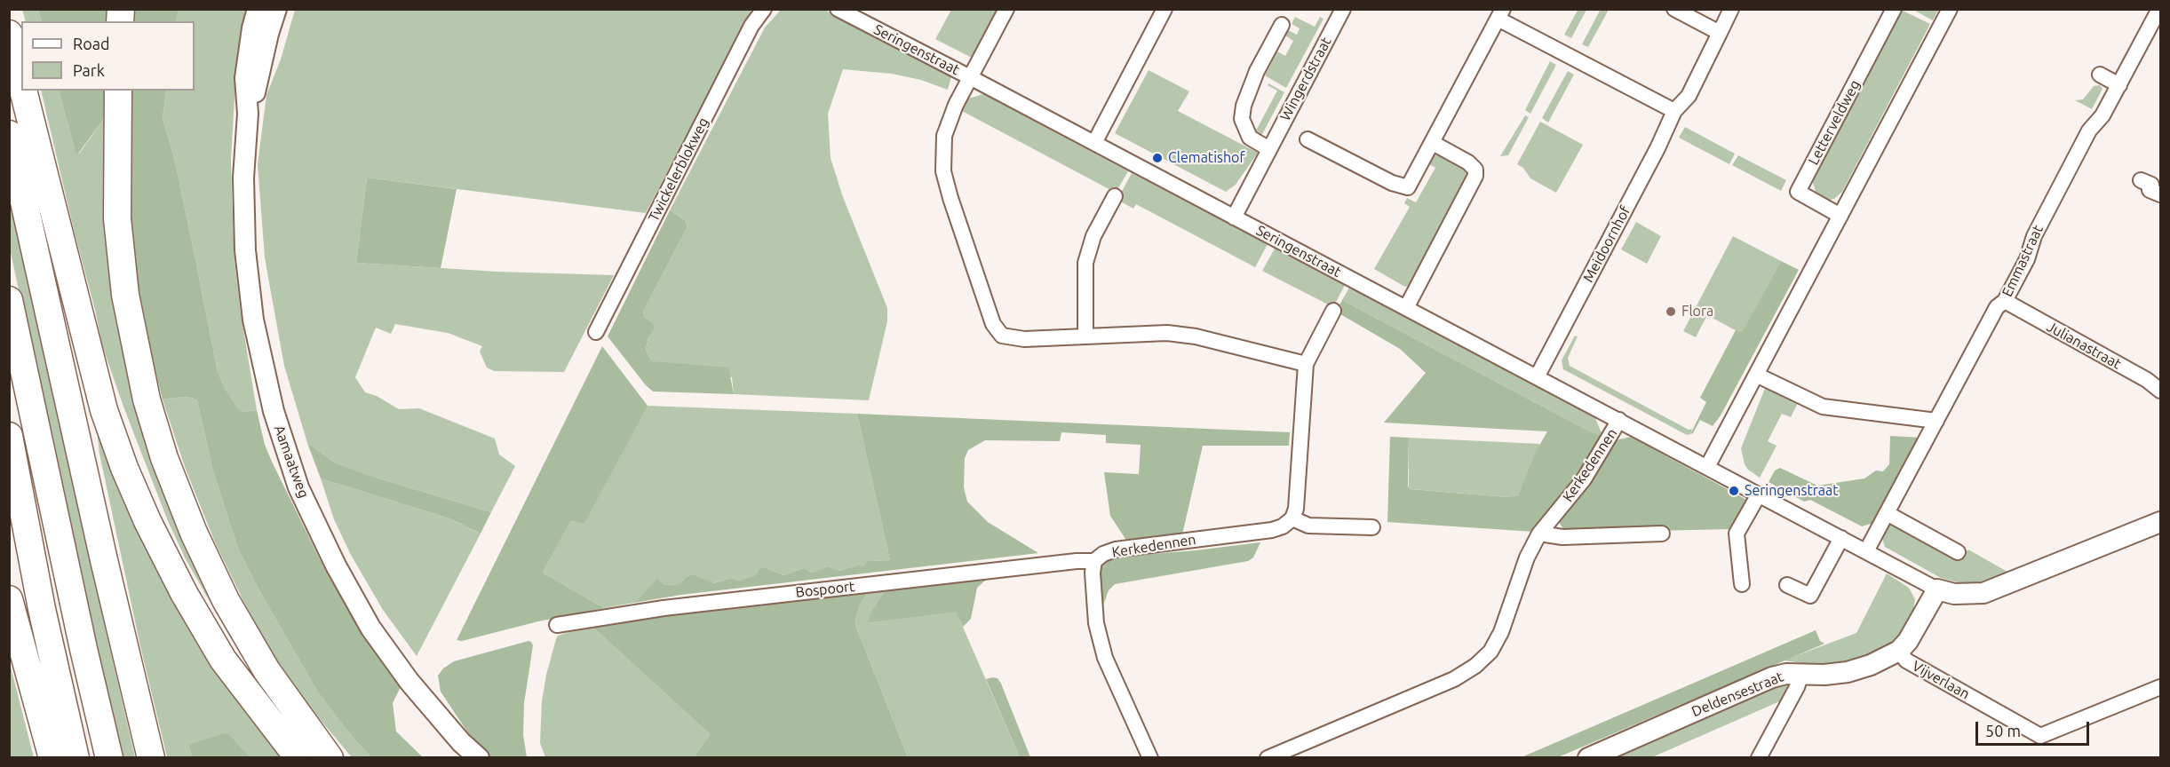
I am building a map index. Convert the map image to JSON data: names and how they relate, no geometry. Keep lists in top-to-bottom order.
{
  "streets": {
    "main road": ["Aamaatweg", "Deldensestraat"],
    "street": [
      "Seringenstraat",
      "Wingerdstraat",
      "Letterveldweg",
      "Twickelerblokweg",
      "Meidoornhof",
      "Emmastraat",
      "Julianastraat",
      "Kerkedennen",
      "Bospoort",
      "Vijverlaan"
    ]
  },
  "crossings": [
    ["Seringenstraat", "Wingerdstraat"],
    ["Seringenstraat", "Meidoornhof"],
    ["Seringenstraat", "Emmastraat"],
    ["Seringenstraat", "Kerkedennen"],
    ["Seringenstraat", "Deldensestraat"],
    ["Emmastraat", "Julianastraat"],
    ["Kerkedennen", "Bospoort"],
    ["Vijverlaan", "Deldensestraat"]
  ],
  "places": ["Clematishof", "Flora", "Seringenstraat"],
  "legend": ["Road", "Park"],
  "scale_bar": "50 m"
}
